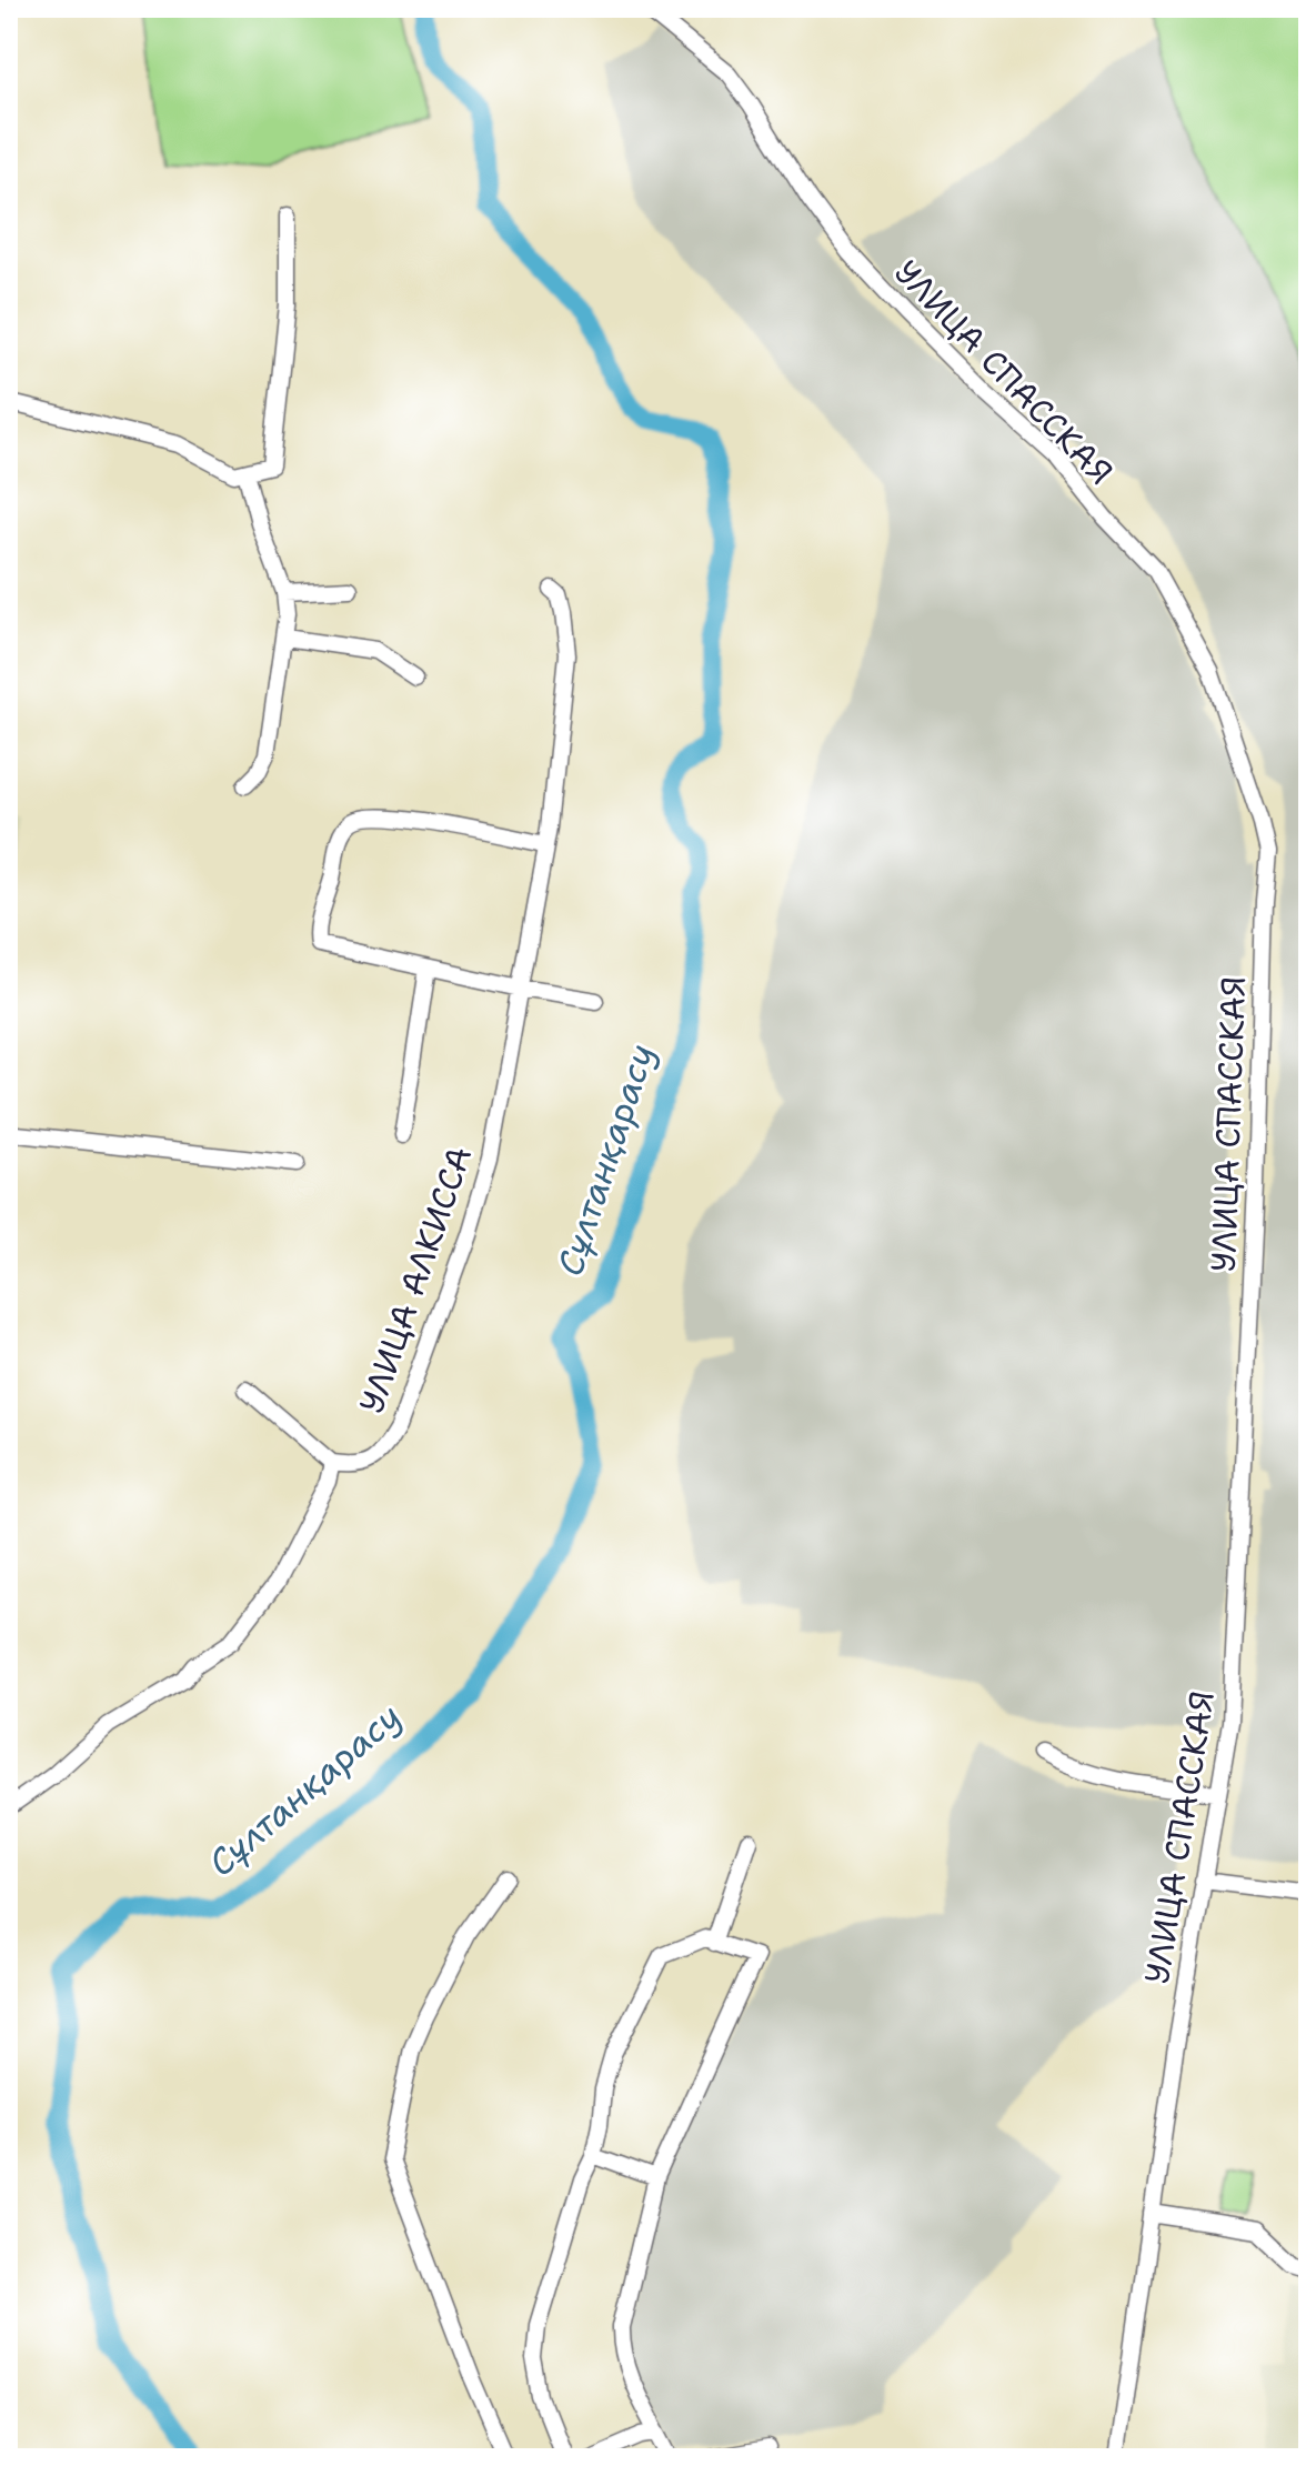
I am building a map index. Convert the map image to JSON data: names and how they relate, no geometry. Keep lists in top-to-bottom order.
{
  "streets": {
    "street": ["УЛИЦА СПАССКАЯ", "УЛИЦА АЛКИССА"]
  },
  "water": ["Сұлтанқарасу"]
}
